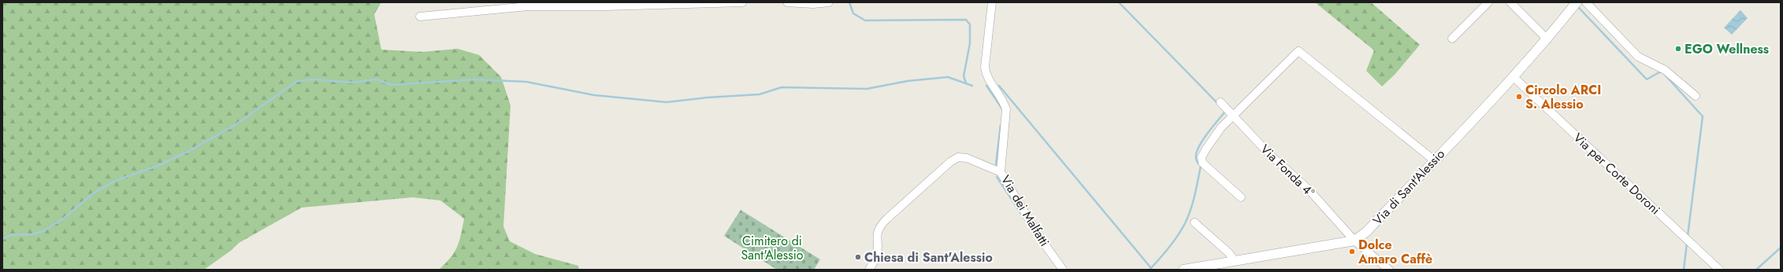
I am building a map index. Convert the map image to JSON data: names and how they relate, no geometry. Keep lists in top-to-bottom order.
{
  "streets": {
    "street": [
      "Via Fonda 4°",
      "Via per Corte Doroni",
      "Via di Sant'Alessio",
      "Via dei Malfatti"
    ]
  },
  "crossings": [
    ["Via Fonda 4°", "Via di Sant'Alessio"],
    ["Via per Corte Doroni", "Via di Sant'Alessio"]
  ],
  "parks": ["Cimitero di Sant'Alessio"],
  "places": [
    "EGO Wellness",
    "Circolo ARCI S. Alessio",
    "Dolce Amaro Caffè",
    "Chiesa di Sant'Alessio"
  ]
}
